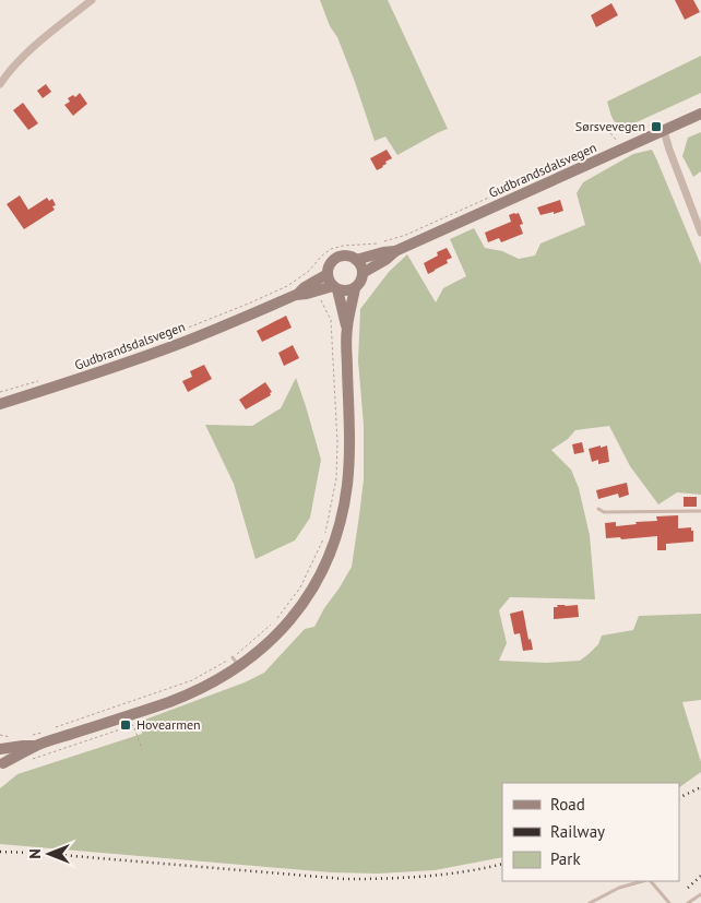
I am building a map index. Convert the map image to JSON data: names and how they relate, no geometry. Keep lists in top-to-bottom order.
{
  "streets": {
    "main road": ["Gudbrandsdalsvegen"]
  },
  "places": {
    "transit": ["Sørsvevegen", "Hovearmen"]
  },
  "legend": ["Road", "Railway", "Park"],
  "north": "left"
}
